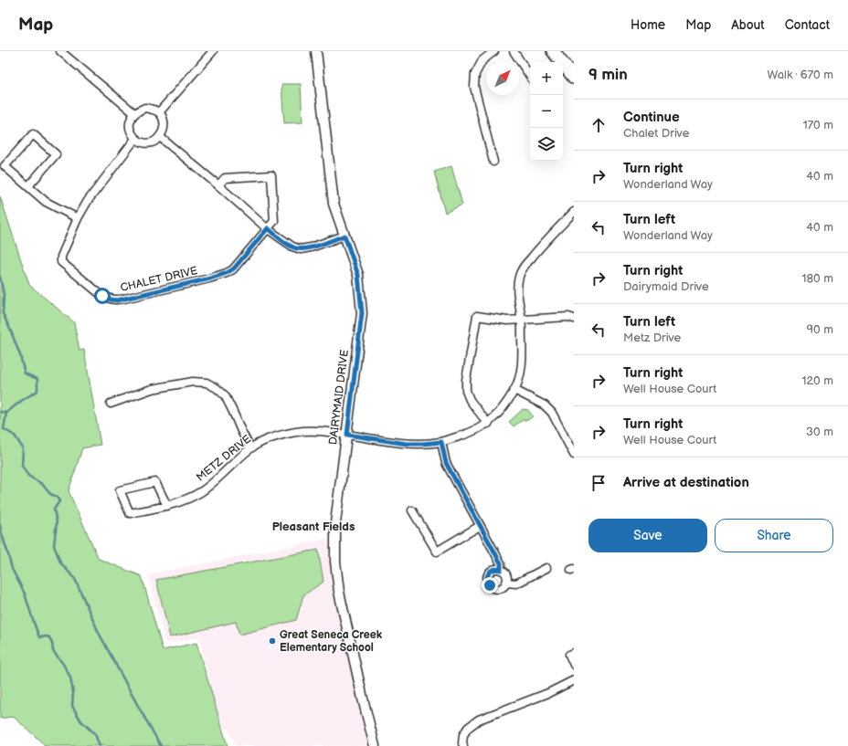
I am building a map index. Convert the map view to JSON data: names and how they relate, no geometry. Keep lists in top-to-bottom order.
{
  "streets": {
    "street": ["CHALET DRIVE", "DAIRYMAID DRIVE", "METZ DRIVE"]
  },
  "crossings": [
    ["DAIRYMAID DRIVE", "METZ DRIVE"]
  ],
  "districts": ["Pleasant Fields"],
  "places": ["Great Seneca Creek Elementary School"],
  "north": "top right",
  "page": {
    "header": "Map",
    "nav": [
      "Home",
      "Map",
      "About",
      "Contact"
    ],
    "heading": ["9 min", "Walk · 670 m"],
    "map_buttons": ["+", "−"],
    "list": [
      ["Continue", "Chalet Drive", "170 m"],
      ["Turn right", "Wonderland Way", "40 m"],
      ["Turn left", "Wonderland Way", "40 m"],
      ["Turn right", "Dairymaid Drive", "180 m"],
      ["Turn left", "Metz Drive", "90 m"],
      ["Turn right", "Well House Court", "120 m"],
      ["Turn right", "Well House Court", "30 m"],
      "Arrive at destination"
    ],
    "buttons": ["Save", "Share"]
  }
}
